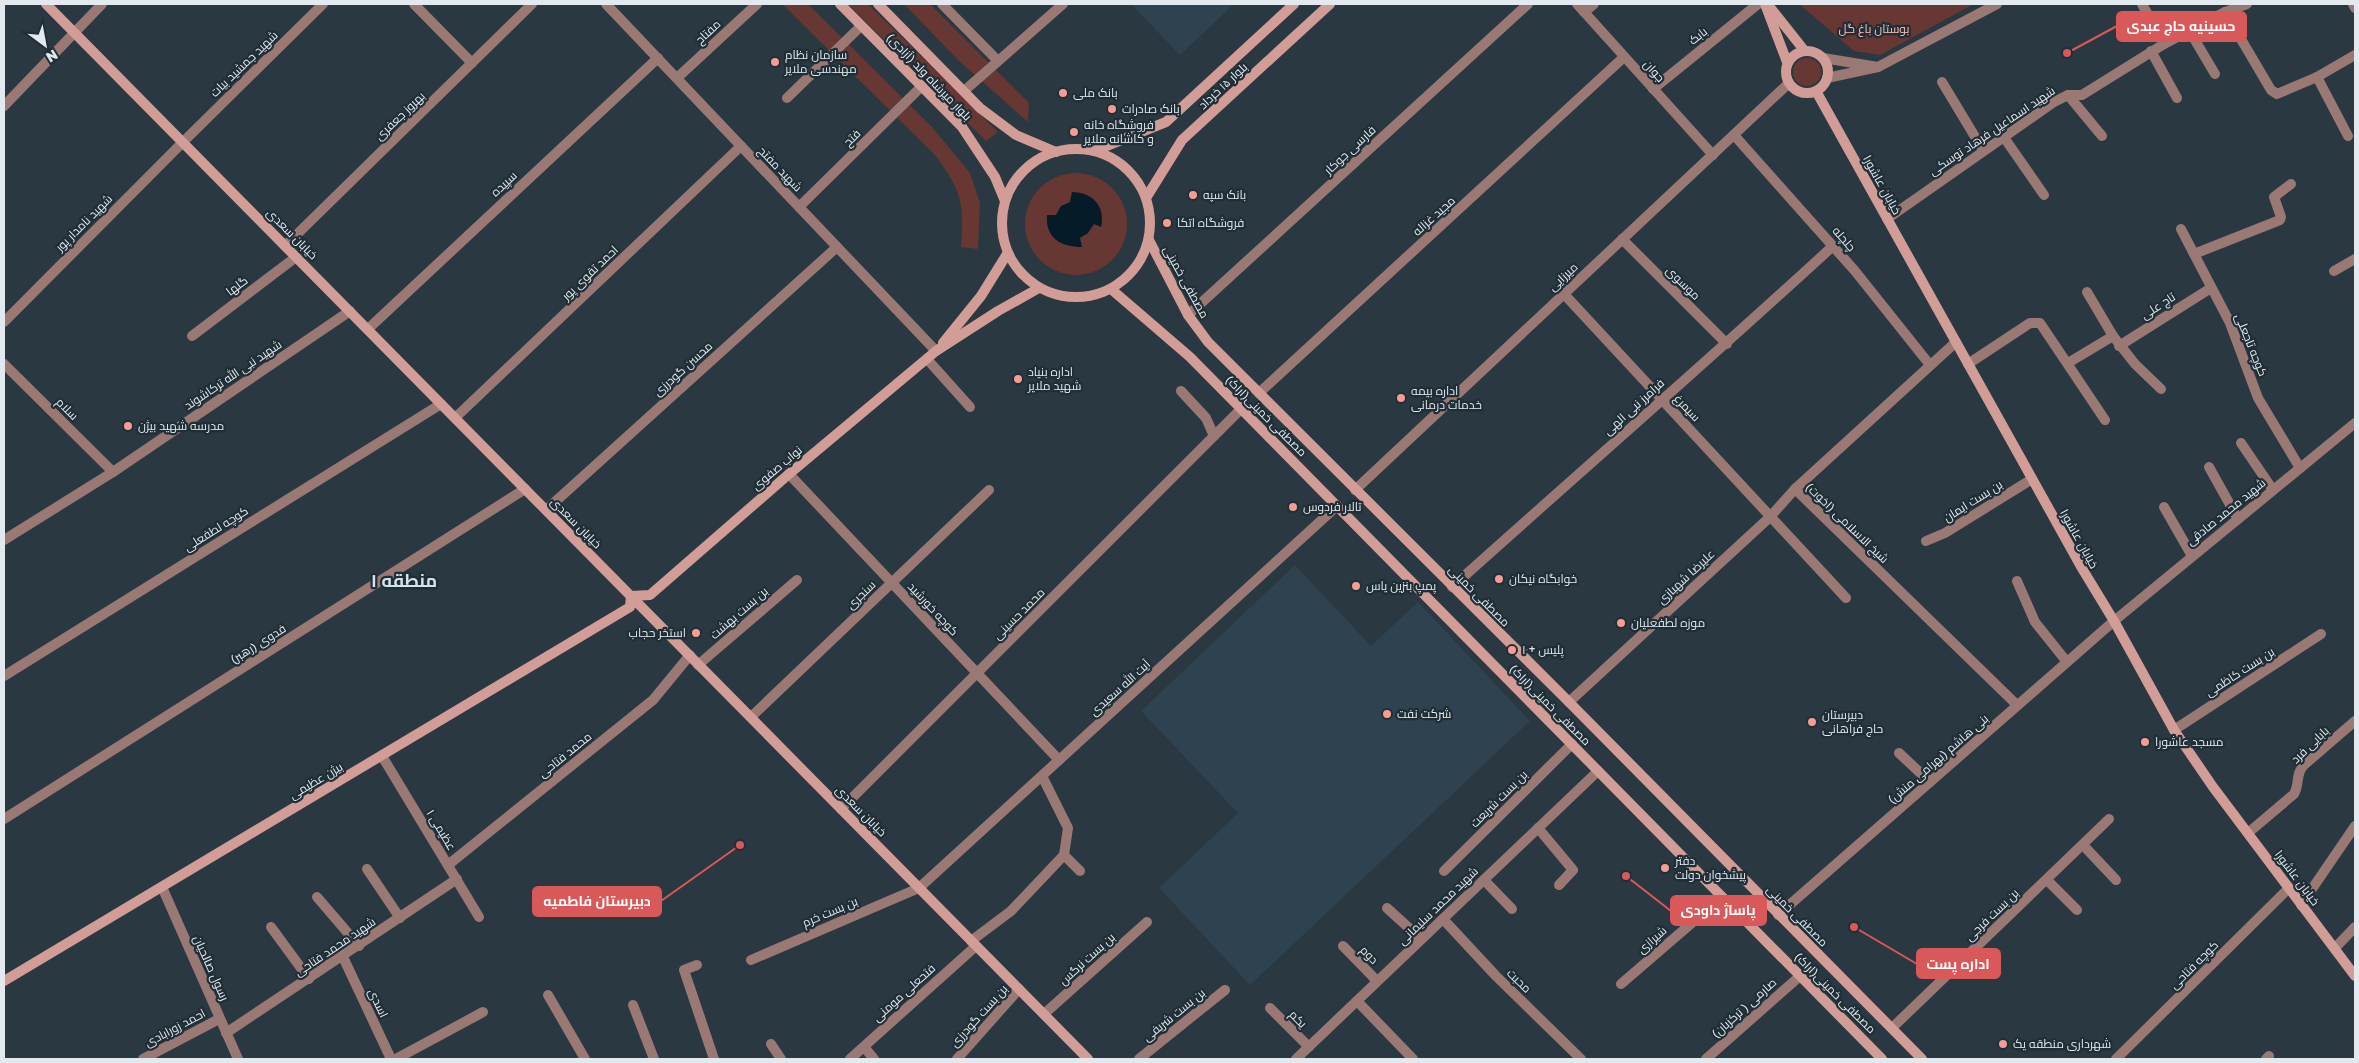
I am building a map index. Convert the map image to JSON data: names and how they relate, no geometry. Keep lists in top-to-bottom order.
{
  "streets": {
    "main road": [
      "بلوار میرشاه ولد (آزادی)",
      "بلوار ۱۵ خرداد",
      "خیابان عاشورا",
      "خیابان سعدی",
      "مصطفی خمینی",
      "مصطفی خمینی(اراک)",
      "نواب صفوی",
      "بیژن عظیمی"
    ],
    "street": [
      "مفتاح",
      "بابک",
      "شهید جمشید بیات",
      "جوان",
      "بهروز جعفری",
      "شهید اسماعیل فرهاد توسکی",
      "فتح",
      "فارسی جوکار",
      "شهید مفتح",
      "سپیده",
      "مجید غزاله",
      "شهید نامدار پور",
      "چلچله",
      "احمد تقوی پور",
      "میرزایی",
      "موسوی",
      "گلها",
      "تاج علی",
      "کوچه تاجعلی",
      "محسن گودرزی",
      "شهید نبی الله ترکاشوند",
      "فرامرز نبی الهی",
      "سیمرغ",
      "سلام",
      "بن بست ایمان",
      "شهید محمد صادقی",
      "شیخ الاسلامی (اخوت)",
      "کوچه لطفعلی",
      "علیرضا شهبازی",
      "سنجری",
      "کوچه خورشید",
      "بن بست بهشت",
      "محمد حسینی",
      "فدوی (رهبر)",
      "بن بست کاظمی",
      "آیت الله سعیدی",
      "بابایی فرد",
      "محمد فتاحی",
      "بنی هاشم (بهرامی منش)",
      "بن بست شریعت",
      "عظیمی ۱",
      "شهید محمد سلیمانی",
      "بن بست خرم",
      "بن بست فرجی",
      "شیرازی",
      "شهید محمد فتاحی",
      "دوم",
      "بن بست نرگس",
      "کوچه فتاحی",
      "رسول صالحیان",
      "محبت",
      "فتحعلی مومنی",
      "اسدی",
      "صارمی ( ترکزبان)",
      "بن بست شریفی",
      "بن بست گودرزی",
      "یکم",
      "احمد زورابادی"
    ]
  },
  "crossings": [
    ["مفتاح", "شهید مفتح"],
    ["بابک", "جوان"],
    ["شهید جمشید بیات", "شهید نامدار پور"],
    ["شهید جمشید بیات", "خیابان سعدی"],
    ["جوان", "مجید غزاله"],
    ["جوان", "میرزایی"],
    ["بلوار میرشاه ولد (آزادی)", "بلوار ۱۵ خرداد"],
    ["بلوار میرشاه ولد (آزادی)", "فتح"],
    ["بلوار میرشاه ولد (آزادی)", "مصطفی خمینی"],
    ["بلوار میرشاه ولد (آزادی)", "مصطفی خمینی(اراک)"],
    ["بلوار ۱۵ خرداد", "مصطفی خمینی"],
    ["بلوار ۱۵ خرداد", "مصطفی خمینی(اراک)"],
    ["بهروز جعفری", "خیابان سعدی"],
    ["شهید اسماعیل فرهاد توسکی", "خیابان عاشورا"],
    ["فتح", "شهید مفتح"],
    ["فارسی جوکار", "مصطفی خمینی"],
    ["شهید مفتح", "سپیده"],
    ["شهید مفتح", "احمد تقوی پور"],
    ["شهید مفتح", "محسن گودرزی"],
    ["شهید مفتح", "نواب صفوی"],
    ["سپیده", "خیابان سعدی"],
    ["خیابان عاشورا", "میرزایی"],
    ["خیابان عاشورا", "بن بست ایمان"],
    ["خیابان عاشورا", "شهید محمد صادقی"],
    ["خیابان عاشورا", "شیخ الاسلامی (اخوت)"],
    ["خیابان عاشورا", "بن بست کاظمی"],
    ["خیابان عاشورا", "بابایی فرد"],
    ["خیابان عاشورا", "بنی هاشم (بهرامی منش)"],
    ["خیابان عاشورا", "کوچه فتاحی"],
    ["مجید غزاله", "مصطفی خمینی"],
    ["شهید نامدار پور", "خیابان سعدی"],
    ["خیابان سعدی", "احمد تقوی پور"],
    ["خیابان سعدی", "گلها"],
    ["خیابان سعدی", "محسن گودرزی"],
    ["خیابان سعدی", "شهید نبی الله ترکاشوند"],
    ["خیابان سعدی", "نواب صفوی"],
    ["خیابان سعدی", "کوچه لطفعلی"],
    ["خیابان سعدی", "سنجری"],
    ["خیابان سعدی", "بن بست بهشت"],
    ["خیابان سعدی", "محمد حسینی"],
    ["خیابان سعدی", "فدوی (رهبر)"],
    ["خیابان سعدی", "آیت الله سعیدی"],
    ["خیابان سعدی", "محمد فتاحی"],
    ["خیابان سعدی", "بیژن عظیمی"],
    ["خیابان سعدی", "بن بست خرم"],
    ["خیابان سعدی", "بن بست نرگس"],
    ["خیابان سعدی", "فتحعلی مومنی"],
    ["خیابان سعدی", "بن بست گودرزی"],
    ["چلچله", "میرزایی"],
    ["چلچله", "فرامرز نبی الهی"],
    ["چلچله", "شیخ الاسلامی (اخوت)"],
    ["میرزایی", "مصطفی خمینی"],
    ["میرزایی", "موسوی"],
    ["میرزایی", "سیمرغ"],
    ["مصطفی خمینی", "فرامرز نبی الهی"],
    ["مصطفی خمینی", "مصطفی خمینی(اراک)"],
    ["مصطفی خمینی", "علیرضا شهبازی"],
    ["مصطفی خمینی", "بنی هاشم (بهرامی منش)"],
    ["مصطفی خمینی", "بن بست فرجی"],
    ["موسوی", "فرامرز نبی الهی"],
    ["تاج علی", "کوچه تاجعلی"],
    ["کوچه تاجعلی", "شهید محمد صادقی"],
    ["شهید نبی الله ترکاشوند", "سلام"],
    ["فرامرز نبی الهی", "سیمرغ"],
    ["سیمرغ", "علیرضا شهبازی"],
    ["مصطفی خمینی(اراک)", "محمد حسینی"],
    ["مصطفی خمینی(اراک)", "آیت الله سعیدی"],
    ["مصطفی خمینی(اراک)", "بن بست شریعت"],
    ["مصطفی خمینی(اراک)", "شهید محمد سلیمانی"],
    ["مصطفی خمینی(اراک)", "شیرازی"],
    ["مصطفی خمینی(اراک)", "صارمی ( ترکزبان)"],
    ["نواب صفوی", "کوچه خورشید"],
    ["نواب صفوی", "بیژن عظیمی"],
    ["شهید محمد صادقی", "بنی هاشم (بهرامی منش)"],
    ["شیخ الاسلامی (اخوت)", "علیرضا شهبازی"],
    ["شیخ الاسلامی (اخوت)", "بنی هاشم (بهرامی منش)"],
    ["سنجری", "کوچه خورشید"],
    ["کوچه خورشید", "محمد حسینی"],
    ["کوچه خورشید", "آیت الله سعیدی"],
    ["آیت الله سعیدی", "بن بست خرم"],
    ["محمد فتاحی", "عظیمی ۱"],
    ["بیژن عظیمی", "عظیمی ۱"],
    ["بیژن عظیمی", "رسول صالحیان"],
    ["عظیمی ۱", "شهید محمد فتاحی"],
    ["شهید محمد سلیمانی", "دوم"],
    ["شهید محمد سلیمانی", "محبت"],
    ["شهید محمد سلیمانی", "یکم"],
    ["شهید محمد فتاحی", "رسول صالحیان"],
    ["شهید محمد فتاحی", "اسدی"],
    ["رسول صالحیان", "احمد زورابادی"]
  ],
  "districts": ["منطقه ۱"],
  "parks": ["بوستان باغ گل"],
  "places": [
    "حسینیه حاج عبدی",
    "سازمان نظام مهندسی ملایر",
    "بانک ملی",
    "بانک صادرات",
    "فروشگاه خانه و کاشانه ملایر",
    "بانک سپه",
    "فروشگاه اتکا",
    "اداره بنیاد شهید ملایر",
    "اداره بیمه خدمات درمانی",
    "مدرسه شهید بیژن",
    "تالار فردوس",
    "خوابگاه نیکان",
    "پمپ بنزین یاس",
    "موزه لطفعلیان",
    "استخر حجاب",
    "پلیس +۱۰",
    "شرکت نفت",
    "دبیرستان حاج فراهانی",
    "مسجد عاشورا",
    "دبیرستان فاطمیه",
    "دفتر پیشخوان دولت",
    "پاساژ داودی",
    "اداره پست",
    "شهرداری منطقه یک"
  ],
  "north": "bottom right"
}
